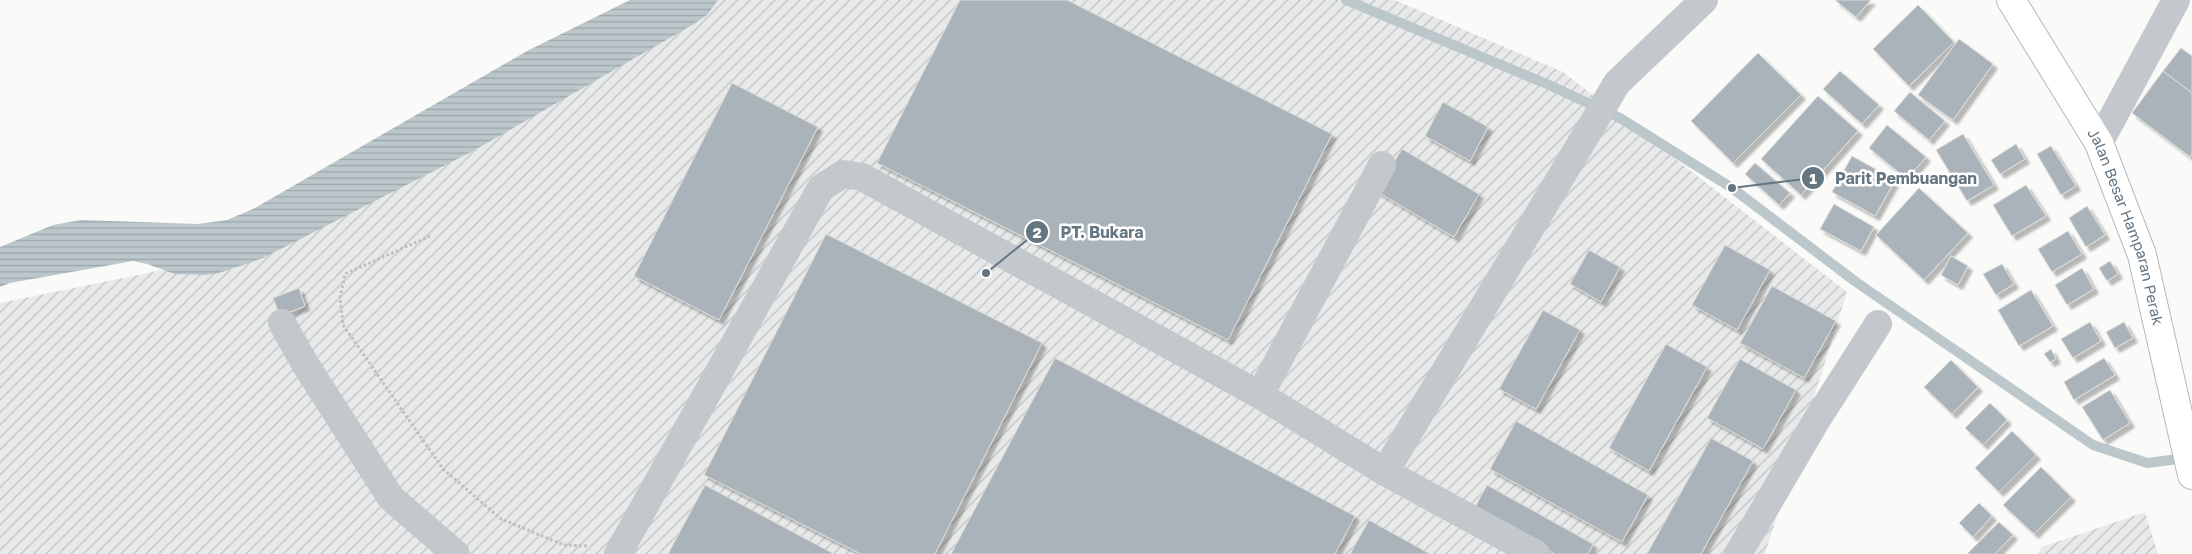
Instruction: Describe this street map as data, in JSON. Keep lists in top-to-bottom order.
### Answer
{
  "streets": {
    "main road": ["Jalan Besar Hamparan Perak"]
  },
  "places": ["Parit Pembuangan", "PT. Bukara"]
}
